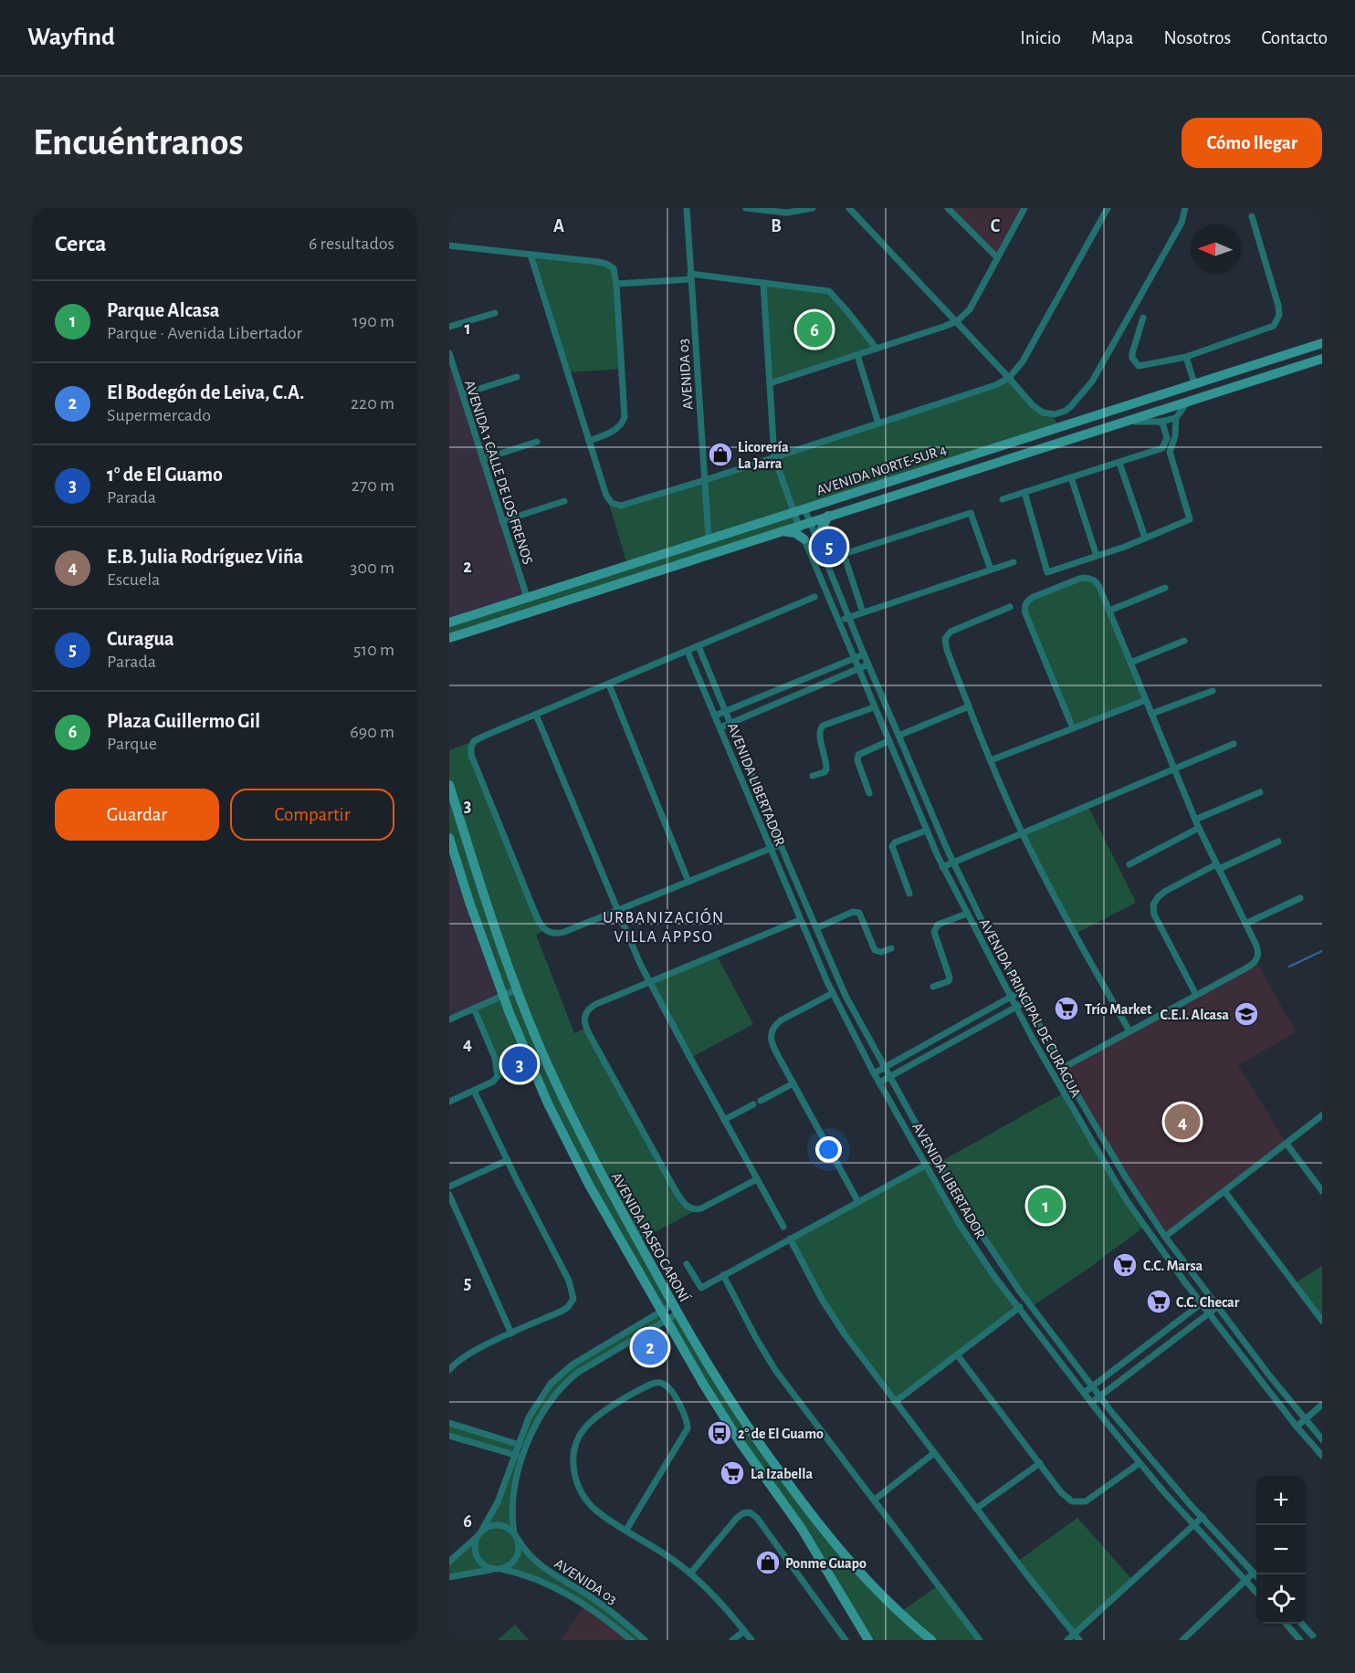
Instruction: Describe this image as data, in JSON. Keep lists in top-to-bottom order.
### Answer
{
  "streets": {
    "main road": ["AVENIDA NORTE-SUR 4", "AVENIDA PASEO CARONÍ"],
    "street": [
      "AVENIDA 03",
      "AVENIDA 1 CALLE DE LOS FRENOS",
      "AVENIDA LIBERTADOR",
      "AVENIDA PRINCIPAL DE CURAGUA"
    ]
  },
  "crossings": [
    ["AVENIDA 03", "AVENIDA NORTE-SUR 4"],
    ["AVENIDA NORTE-SUR 4", "AVENIDA 1 CALLE DE LOS FRENOS"],
    ["AVENIDA NORTE-SUR 4", "AVENIDA PRINCIPAL DE CURAGUA"]
  ],
  "districts": ["URBANIZACIÓN VILLA APPSO"],
  "places": {
    "shop": ["Licorería La Jarra", "Ponme Guapo"],
    "supermarket": [
      "Trío Market",
      "C.C. Marsa",
      "C.C. Checar",
      "La Izabella"
    ],
    "school or university": ["C.E.I. Alcasa"],
    "bus stop": ["2° de El Guamo"]
  },
  "north": "left",
  "page": {
    "header": "Wayfind",
    "nav": [
      "Inicio",
      "Mapa",
      "Nosotros",
      "Contacto"
    ],
    "buttons": [
      "Cómo llegar",
      ["Guardar", "Compartir"]
    ],
    "title": "Encuéntranos",
    "heading": ["Cerca", "6 resultados"],
    "list": [
      {
        "mark": "1",
        "name": "Parque Alcasa",
        "note": "Parque · Avenida Libertador",
        "value": "190 m"
      },
      {
        "mark": "2",
        "name": "El Bodegón de Leiva, C.A.",
        "note": "Supermercado",
        "value": "220 m"
      },
      {
        "mark": "3",
        "name": "1° de El Guamo",
        "note": "Parada",
        "value": "270 m"
      },
      {
        "mark": "4",
        "name": "E.B. Julia Rodríguez Viña",
        "note": "Escuela",
        "value": "300 m"
      },
      {
        "mark": "5",
        "name": "Curagua",
        "note": "Parada",
        "value": "510 m"
      },
      {
        "mark": "6",
        "name": "Plaza Guillermo Gil",
        "note": "Parque",
        "value": "690 m"
      }
    ],
    "pins": [
      "6",
      "5",
      "3",
      "4",
      "1",
      "2"
    ],
    "map_buttons": ["+", "−"]
  },
  "grid": {
    "columns": ["A", "B", "C"],
    "rows": [
      "1",
      "2",
      "3",
      "4",
      "5",
      "6"
    ]
  }
}
